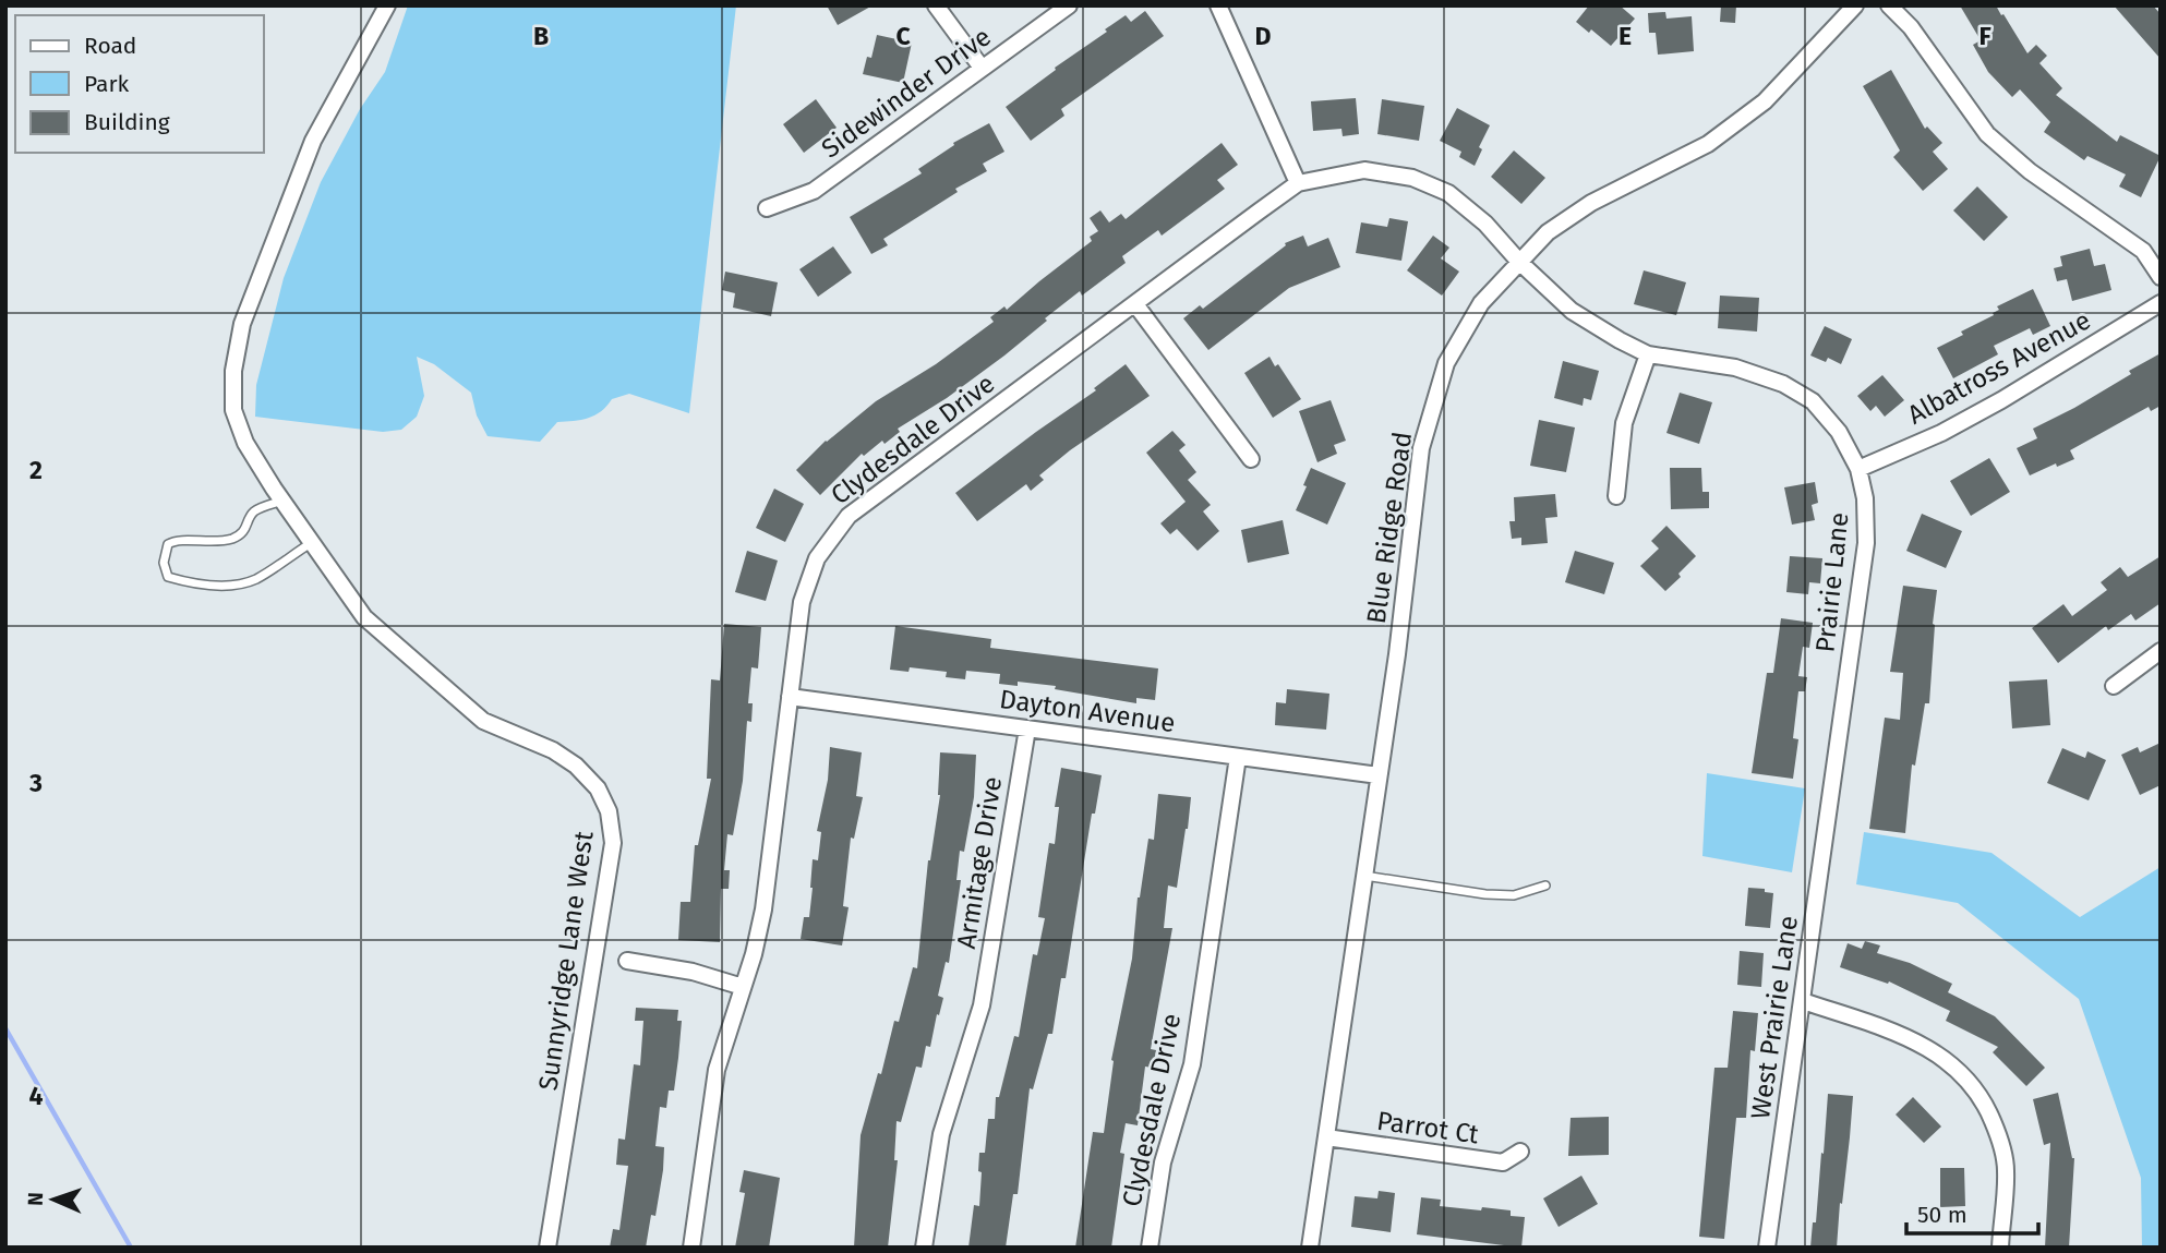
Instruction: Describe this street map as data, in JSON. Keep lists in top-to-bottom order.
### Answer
{
  "streets": {
    "street": [
      "Sidewinder Drive",
      "Albatross Avenue",
      "Clydesdale Drive",
      "Blue Ridge Road",
      "Prairie Lane",
      "Dayton Avenue",
      "Armitage Drive",
      "Sunnyridge Lane West",
      "West Prairie Lane",
      "Parrot Ct"
    ]
  },
  "crossings": [
    ["Albatross Avenue", "Prairie Lane"],
    ["Clydesdale Drive", "Blue Ridge Road"],
    ["Clydesdale Drive", "Prairie Lane"],
    ["Clydesdale Drive", "Dayton Avenue"],
    ["Blue Ridge Road", "Prairie Lane"],
    ["Blue Ridge Road", "Dayton Avenue"],
    ["Blue Ridge Road", "Parrot Ct"],
    ["Prairie Lane", "West Prairie Lane"],
    ["Dayton Avenue", "Armitage Drive"]
  ],
  "legend": ["Road", "Park", "Building"],
  "scale_bar": "50 m",
  "north": "left",
  "grid": {
    "columns": [
      "B",
      "C",
      "D",
      "E",
      "F"
    ],
    "rows": ["2", "3", "4"]
  }
}
